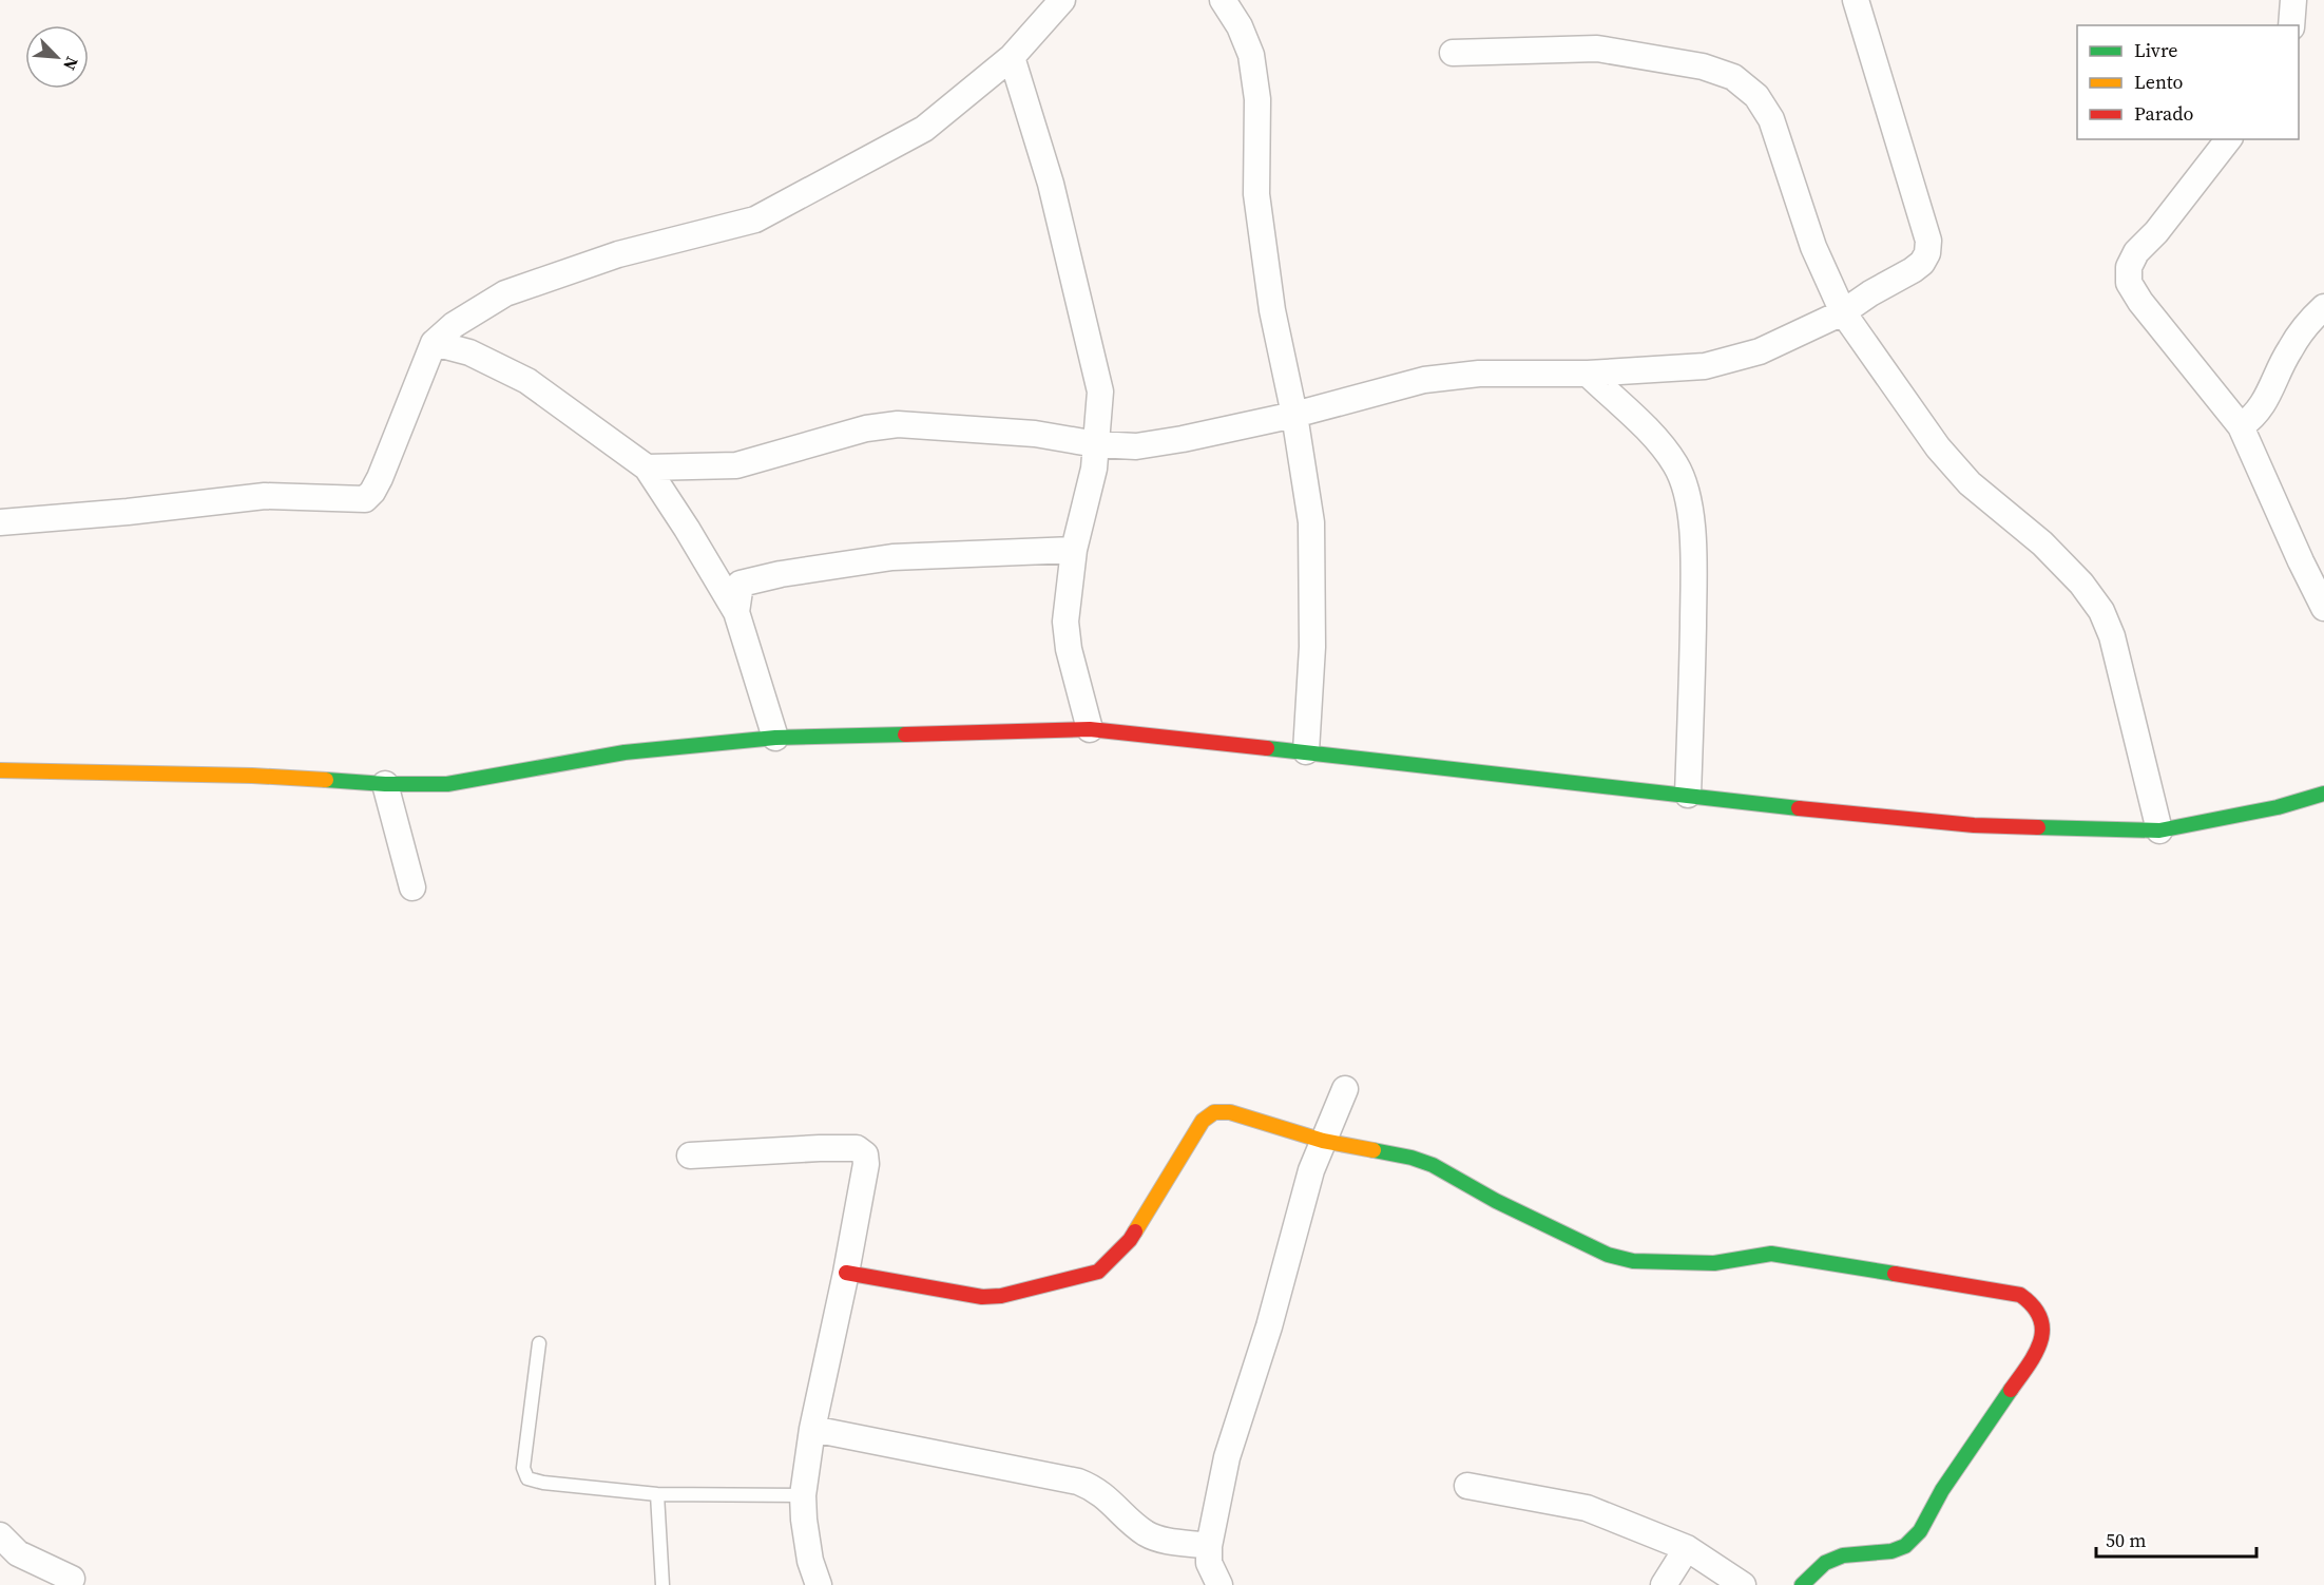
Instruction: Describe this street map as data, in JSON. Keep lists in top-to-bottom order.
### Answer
{
  "legend": ["Livre", "Lento", "Parado"],
  "scale_bar": "50 m",
  "north": "bottom right"
}
